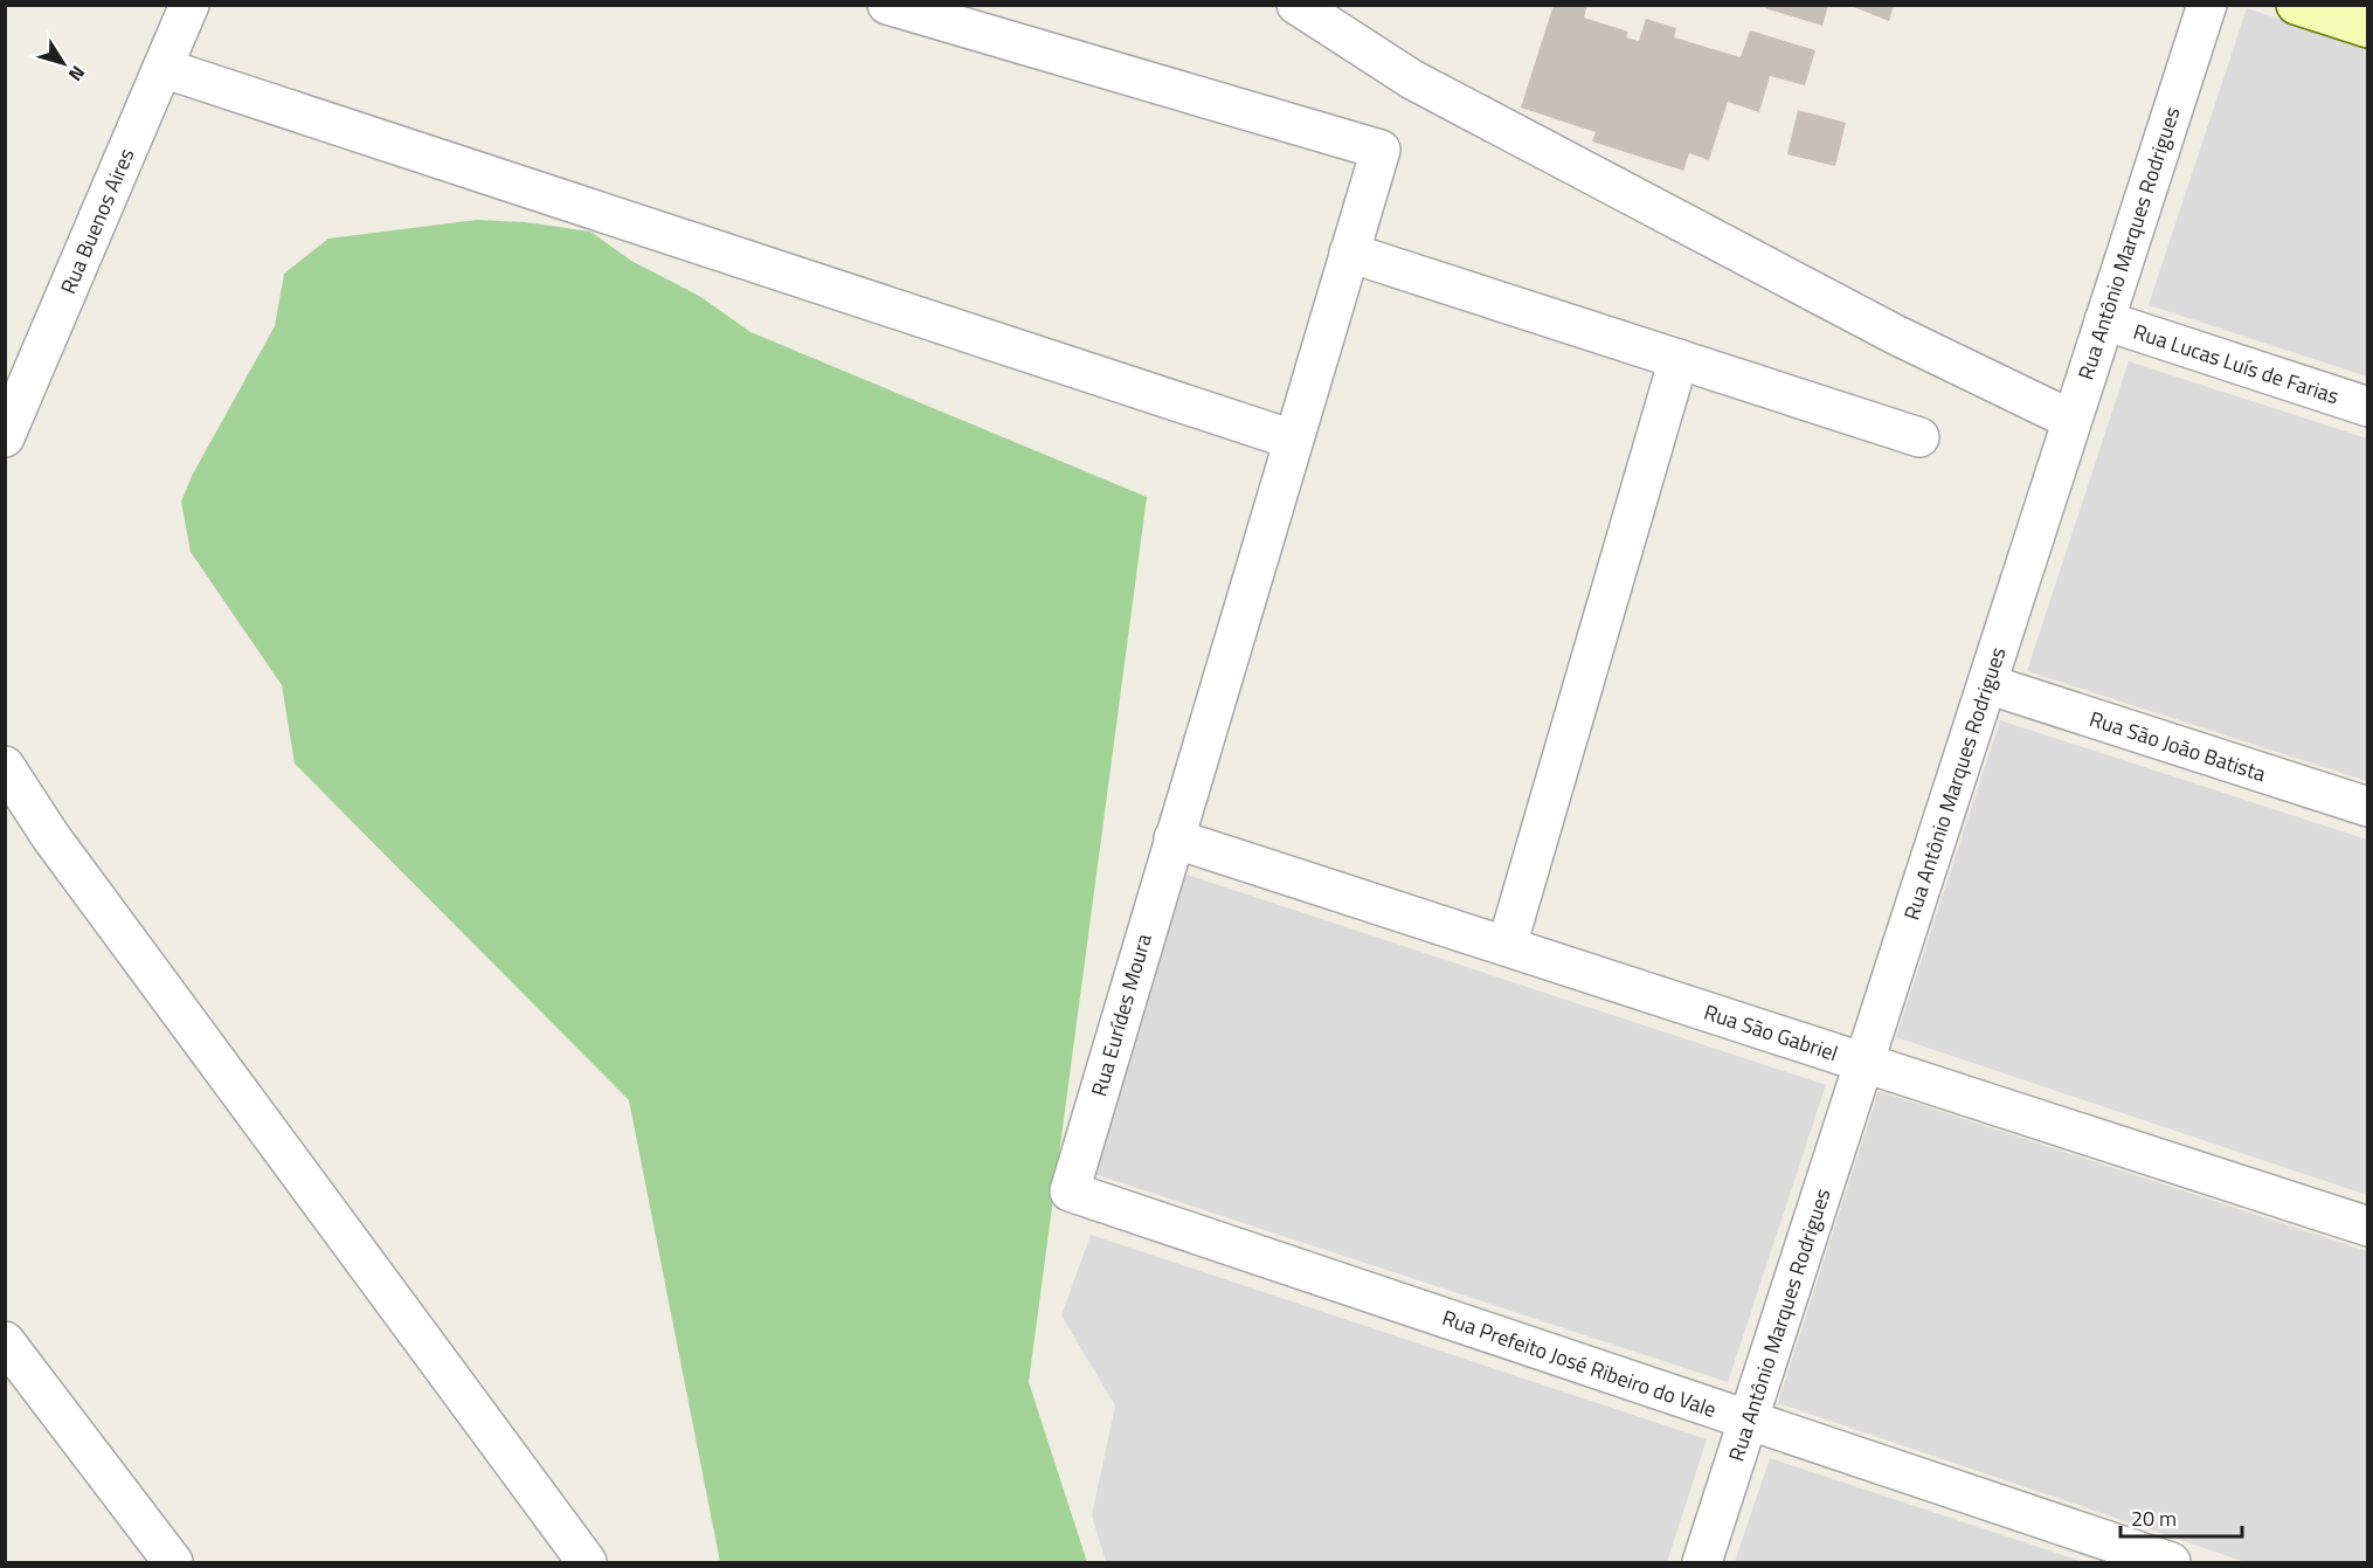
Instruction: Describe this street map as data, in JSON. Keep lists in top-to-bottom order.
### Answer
{
  "streets": {
    "street": [
      "Rua Buenos Aires",
      "Rua Antônio Marques Rodrigues",
      "Rua Lucas Luís de Farias",
      "Rua São João Batista",
      "Rua Eurídes Moura",
      "Rua São Gabriel",
      "Rua Prefeito José Ribeiro do Vale"
    ]
  },
  "crossings": [
    ["Rua Antônio Marques Rodrigues", "Rua Lucas Luís de Farias"],
    ["Rua Antônio Marques Rodrigues", "Rua São João Batista"],
    ["Rua Antônio Marques Rodrigues", "Rua São Gabriel"],
    ["Rua Antônio Marques Rodrigues", "Rua Prefeito José Ribeiro do Vale"],
    ["Rua Eurídes Moura", "Rua São Gabriel"],
    ["Rua Eurídes Moura", "Rua Prefeito José Ribeiro do Vale"]
  ],
  "scale_bar": "20 m",
  "north": "bottom right"
}
